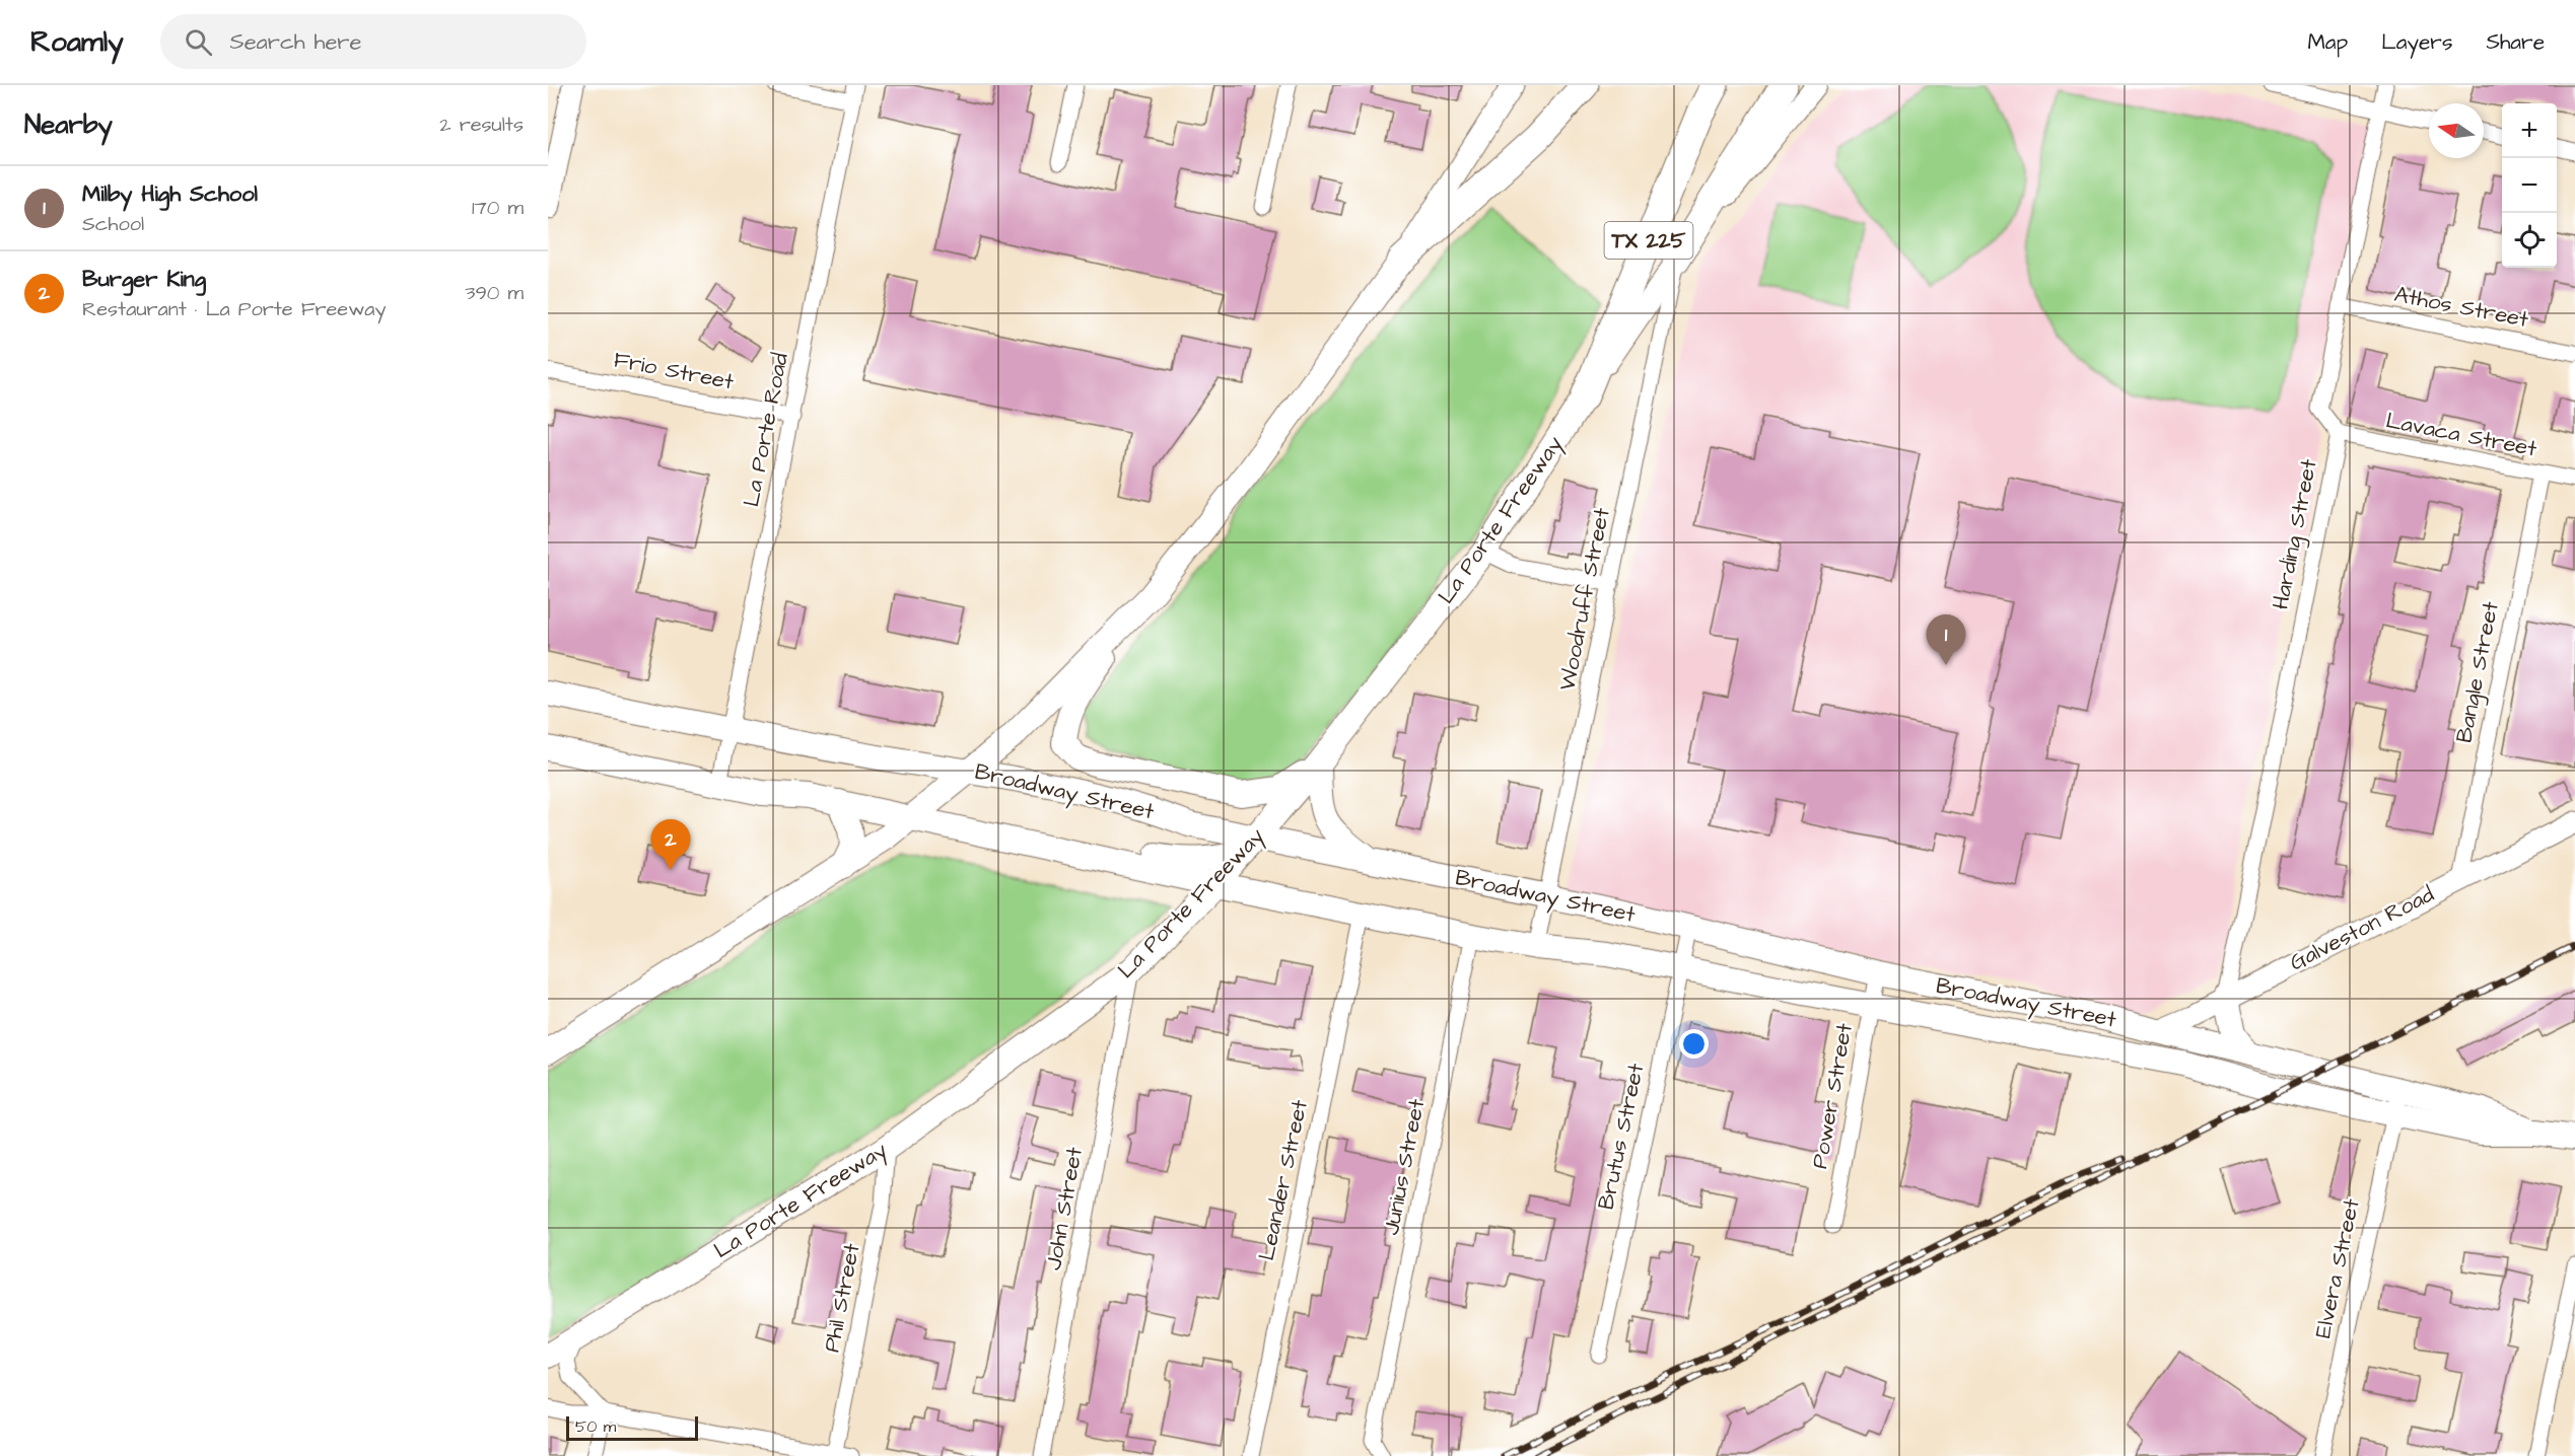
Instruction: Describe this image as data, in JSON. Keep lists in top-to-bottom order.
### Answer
{
  "streets": {
    "highway": ["TX 225"],
    "main road": ["La Porte Freeway", "Broadway Street", "Galveston Road"],
    "street": [
      "Athos Street",
      "Frio Street",
      "La Porte Road",
      "Lavaca Street",
      "Harding Street",
      "Woodruff Street",
      "Bangle Street",
      "Power Street",
      "Brutus Street",
      "Junius Street",
      "Leander Street",
      "John Street",
      "Elvera Street",
      "Phil Street"
    ]
  },
  "crossings": [
    ["TX 225", "La Porte Freeway"],
    ["Athos Street", "Harding Street"],
    ["Frio Street", "La Porte Road"],
    ["La Porte Road", "Broadway Street"],
    ["Lavaca Street", "Harding Street"],
    ["Lavaca Street", "Bangle Street"],
    ["La Porte Freeway", "Broadway Street"],
    ["La Porte Freeway", "John Street"],
    ["La Porte Freeway", "Phil Street"],
    ["Harding Street", "Galveston Road"],
    ["Woodruff Street", "Broadway Street"],
    ["Bangle Street", "Galveston Road"],
    ["Broadway Street", "Galveston Road"],
    ["Broadway Street", "Power Street"],
    ["Broadway Street", "Brutus Street"],
    ["Broadway Street", "Junius Street"],
    ["Broadway Street", "Leander Street"],
    ["Broadway Street", "Elvera Street"]
  ],
  "scale_bar": "50 m",
  "north": "left",
  "page": {
    "header": "Roamly",
    "search": "Search here",
    "nav": ["Map", "Layers", "Share"],
    "heading": ["Nearby", "2 results"],
    "map_buttons": ["+", "−"],
    "list": [
      {
        "mark": "1",
        "name": "Milby High School",
        "note": "School",
        "value": "170 m"
      },
      {
        "mark": "2",
        "name": "Burger King",
        "note": "Restaurant · La Porte Freeway",
        "value": "390 m"
      }
    ],
    "pins": ["1", "2"],
    "scale": "50 m"
  }
}
